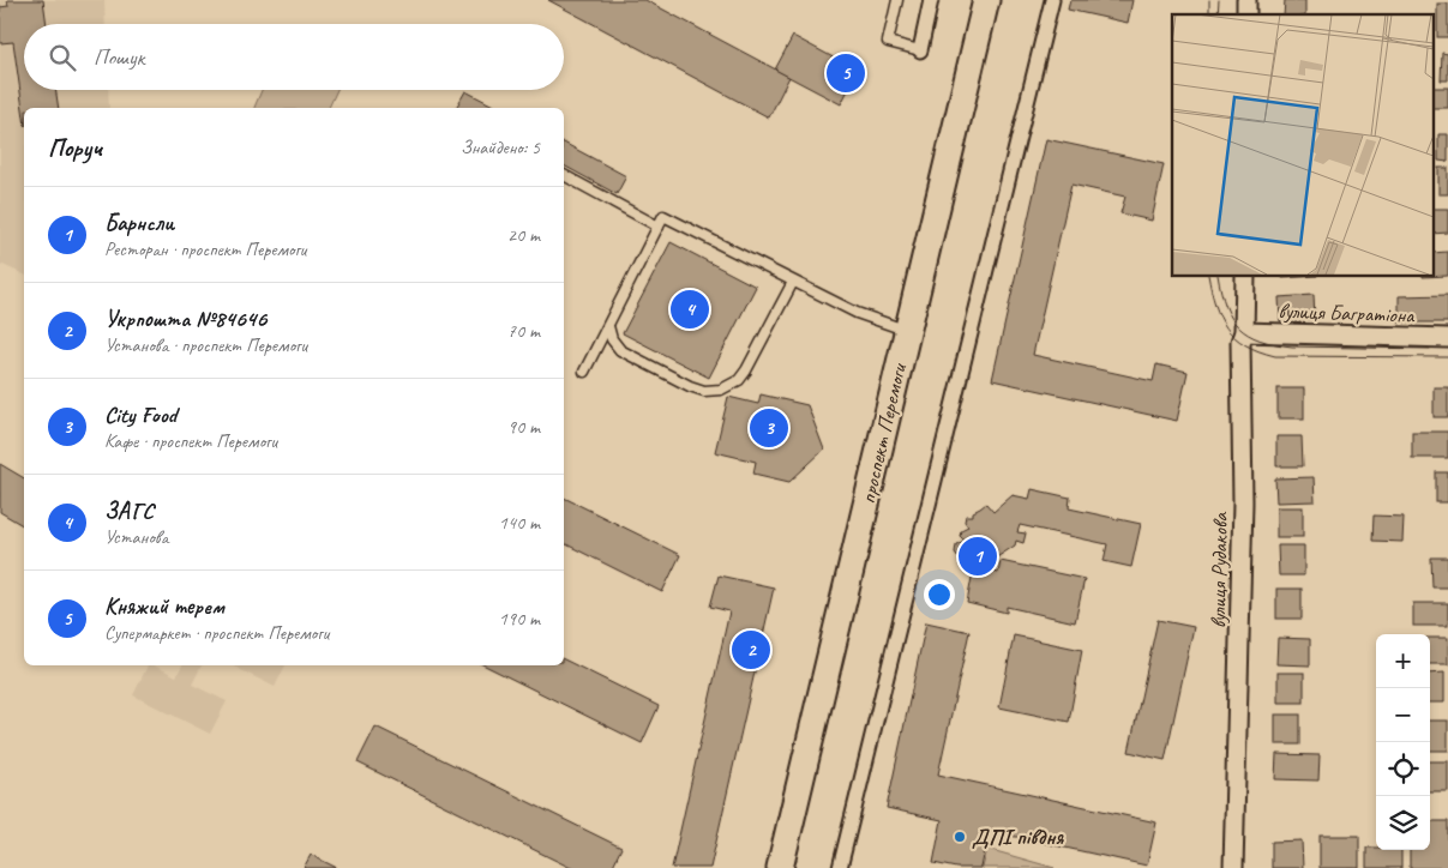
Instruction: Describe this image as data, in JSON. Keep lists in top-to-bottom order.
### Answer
{
  "streets": {
    "main road": ["проспект Перемоги"],
    "street": ["вулиця Багратіона", "вулиця Рудакова"]
  },
  "crossings": [
    ["вулиця Багратіона", "вулиця Рудакова"]
  ],
  "places": ["ДПІ півдня"],
  "page": {
    "search": "Пошук",
    "pins": [
      "5",
      "4",
      "3",
      "1",
      "2"
    ],
    "heading": ["Поруч", "Знайдено: 5"],
    "list": [
      {
        "mark": "1",
        "name": "Барнсли",
        "note": "Ресторан · проспект Перемоги",
        "value": "20 m"
      },
      {
        "mark": "2",
        "name": "Укрпошта №84646",
        "note": "Установа · проспект Перемоги",
        "value": "70 m"
      },
      {
        "mark": "3",
        "name": "City Food",
        "note": "Кафе · проспект Перемоги",
        "value": "90 m"
      },
      {
        "mark": "4",
        "name": "ЗАГС",
        "note": "Установа",
        "value": "140 m"
      },
      {
        "mark": "5",
        "name": "Княжий терем",
        "note": "Супермаркет · проспект Перемоги",
        "value": "190 m"
      }
    ],
    "map_buttons": ["+", "−"]
  }
}
